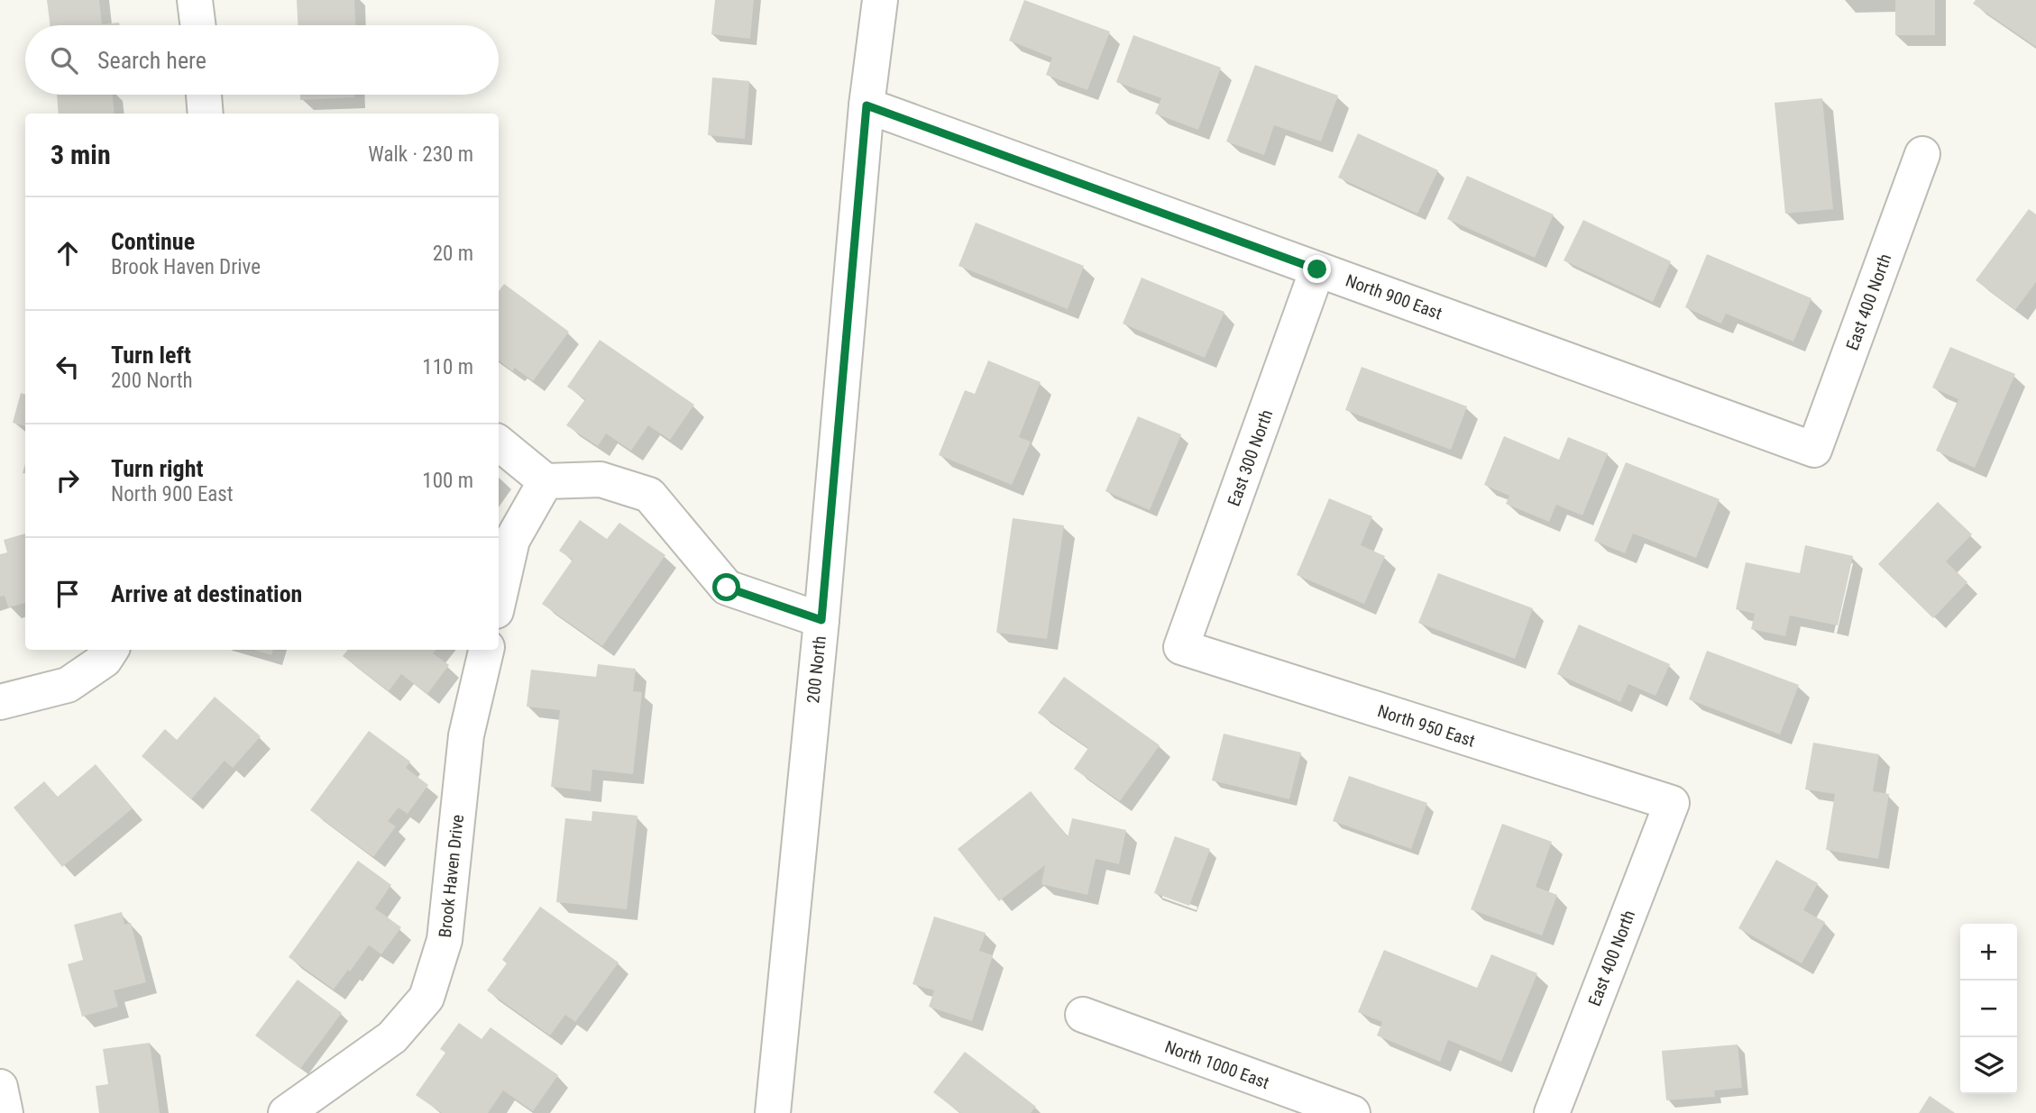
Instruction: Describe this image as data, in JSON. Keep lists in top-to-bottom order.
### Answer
{
  "streets": {
    "street": [
      "North 900 East",
      "East 400 North",
      "East 300 North",
      "200 North",
      "North 950 East",
      "Brook Haven Drive",
      "North 1000 East"
    ]
  },
  "crossings": [
    ["North 900 East", "East 400 North"],
    ["North 900 East", "East 300 North"],
    ["North 900 East", "200 North"],
    ["East 400 North", "North 950 East"],
    ["East 300 North", "North 950 East"]
  ],
  "page": {
    "search": "Search here",
    "heading": ["3 min", "Walk · 230 m"],
    "list": [
      ["Continue", "Brook Haven Drive", "20 m"],
      ["Turn left", "200 North", "110 m"],
      ["Turn right", "North 900 East", "100 m"],
      "Arrive at destination"
    ],
    "map_buttons": ["+", "−"]
  }
}
